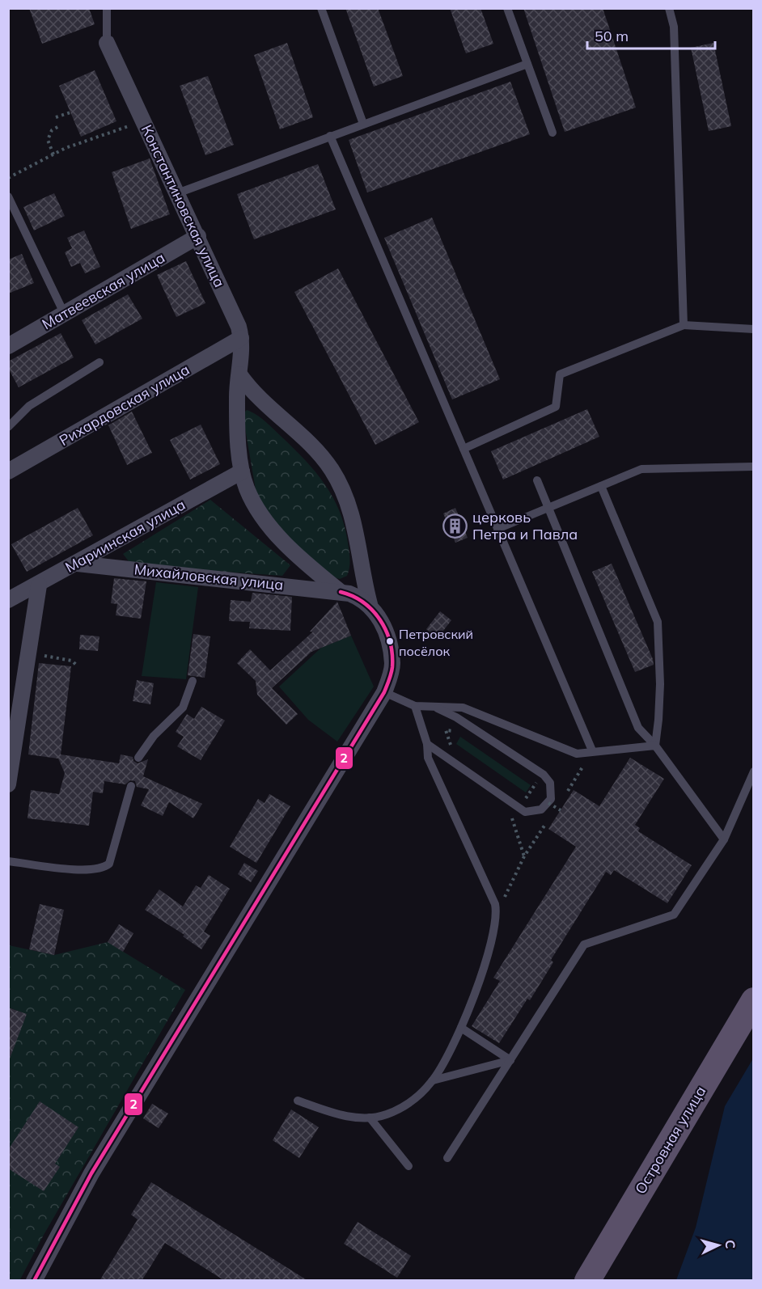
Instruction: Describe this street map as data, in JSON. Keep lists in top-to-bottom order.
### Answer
{
  "streets": {
    "main road": ["Островная улица"],
    "street": [
      "Константиновская улица",
      "Матвеевская улица",
      "Рихардовская улица",
      "Мариинская улица",
      "Михайловская улица"
    ]
  },
  "crossings": [
    ["Константиновская улица", "Матвеевская улица"],
    ["Константиновская улица", "Рихардовская улица"],
    ["Константиновская улица", "Мариинская улица"],
    ["Константиновская улица", "Михайловская улица"],
    ["Мариинская улица", "Михайловская улица"]
  ],
  "places": {
    "building": ["церковь Петра и Павла"],
    "other": ["Петровский посёлок"]
  },
  "lines": ["transit line 2"],
  "scale_bar": "50 m",
  "north": "right"
}
